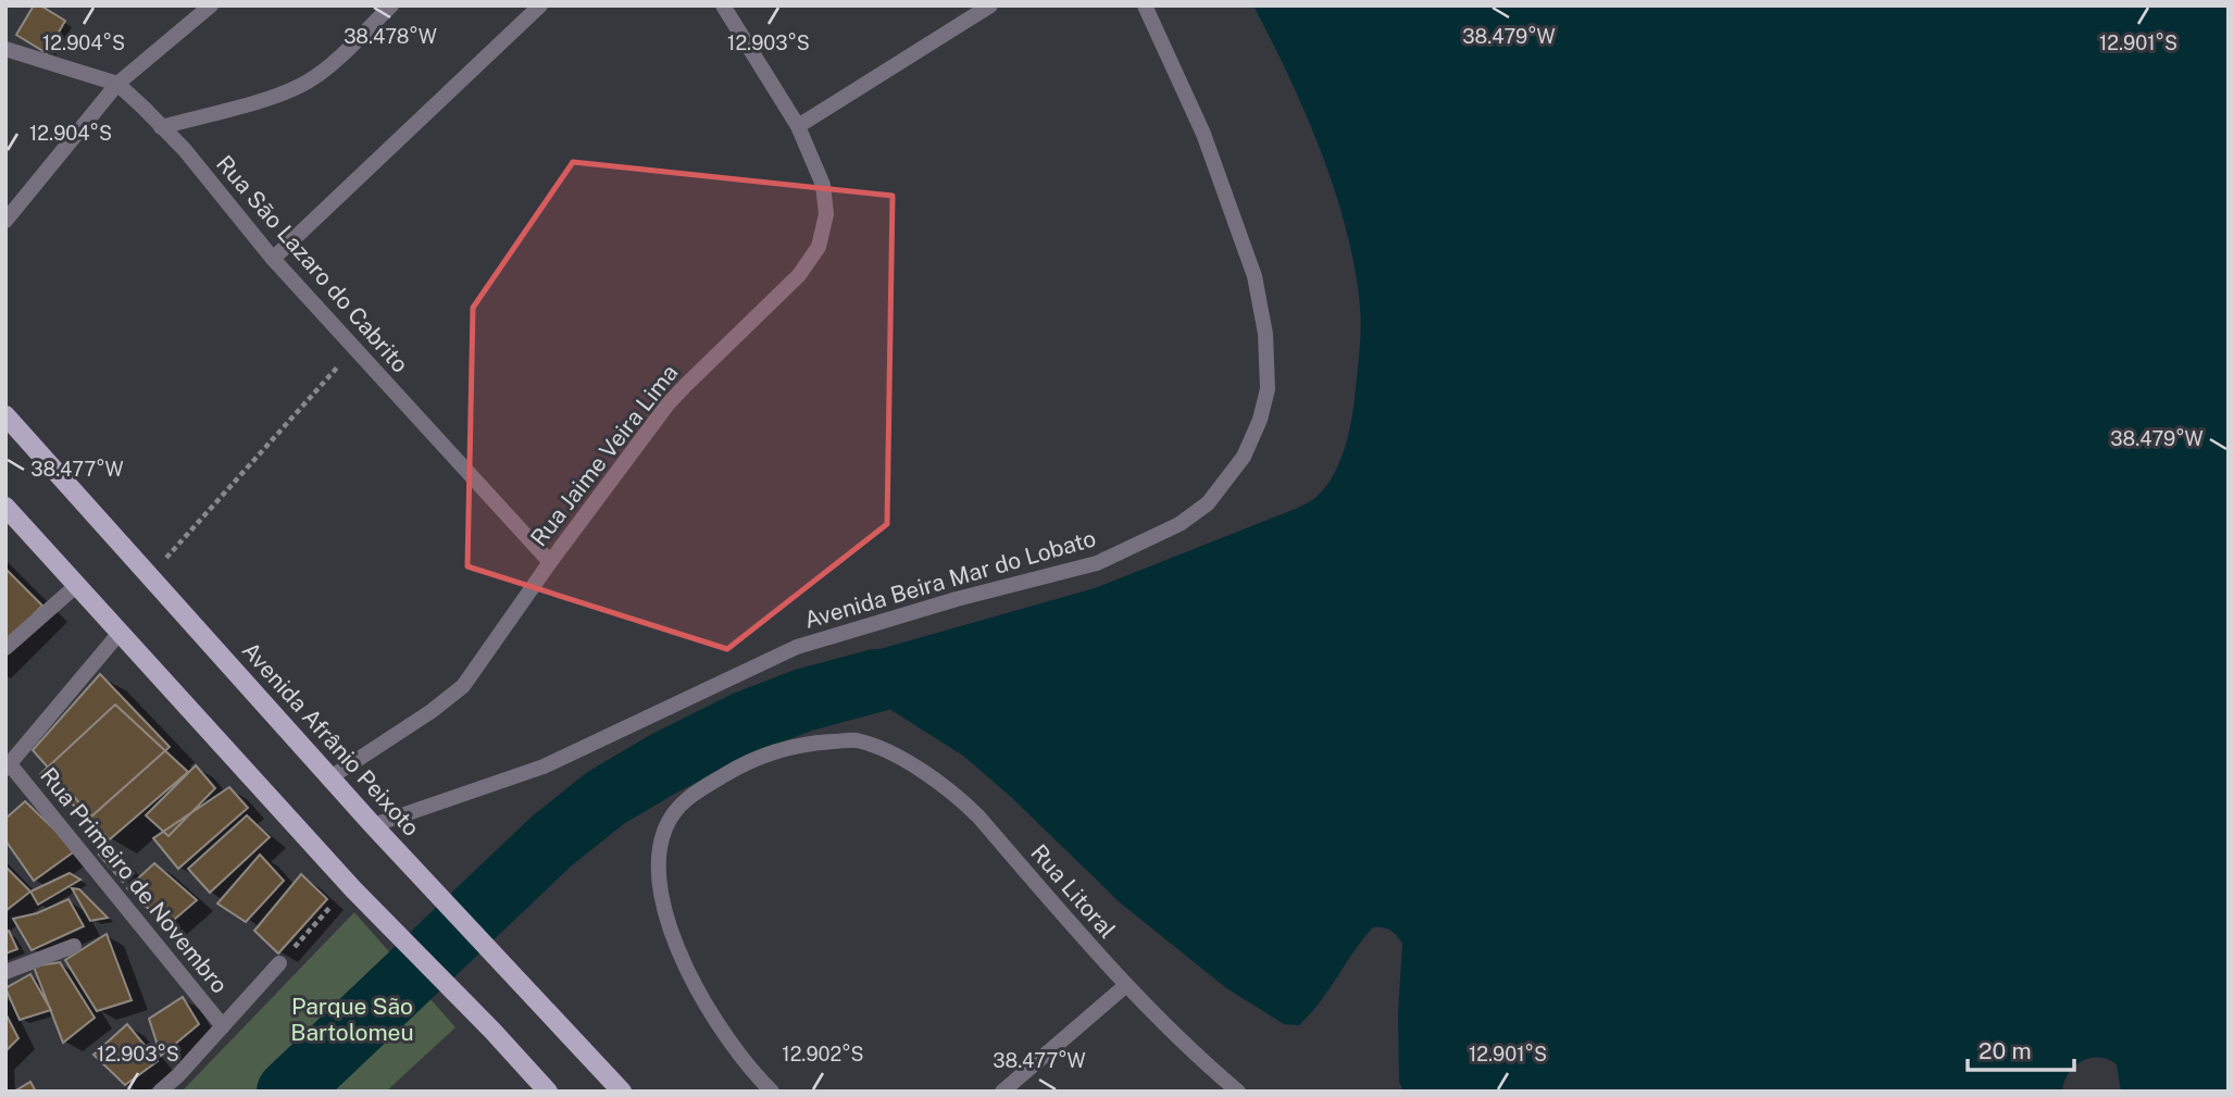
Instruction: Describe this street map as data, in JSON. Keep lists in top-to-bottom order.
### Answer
{
  "streets": {
    "main road": ["Avenida Afrânio Peixoto"],
    "street": [
      "Rua São Lazaro do Cabrito",
      "Rua Jaime Veira Lima",
      "Avenida Beira Mar do Lobato",
      "Rua Primeiro de Novembro",
      "Rua Litoral"
    ]
  },
  "crossings": [
    ["Rua São Lazaro do Cabrito", "Rua Jaime Veira Lima"],
    ["Rua Jaime Veira Lima", "Avenida Afrânio Peixoto"],
    ["Avenida Beira Mar do Lobato", "Avenida Afrânio Peixoto"]
  ],
  "parks": ["Parque São Bartolomeu"],
  "scale_bar": "20 m",
  "coordinates": [
    "38.478°W",
    "38.479°W",
    "12.904°S",
    "12.903°S",
    "12.901°S",
    "38.477°W",
    "12.902°S"
  ]
}
